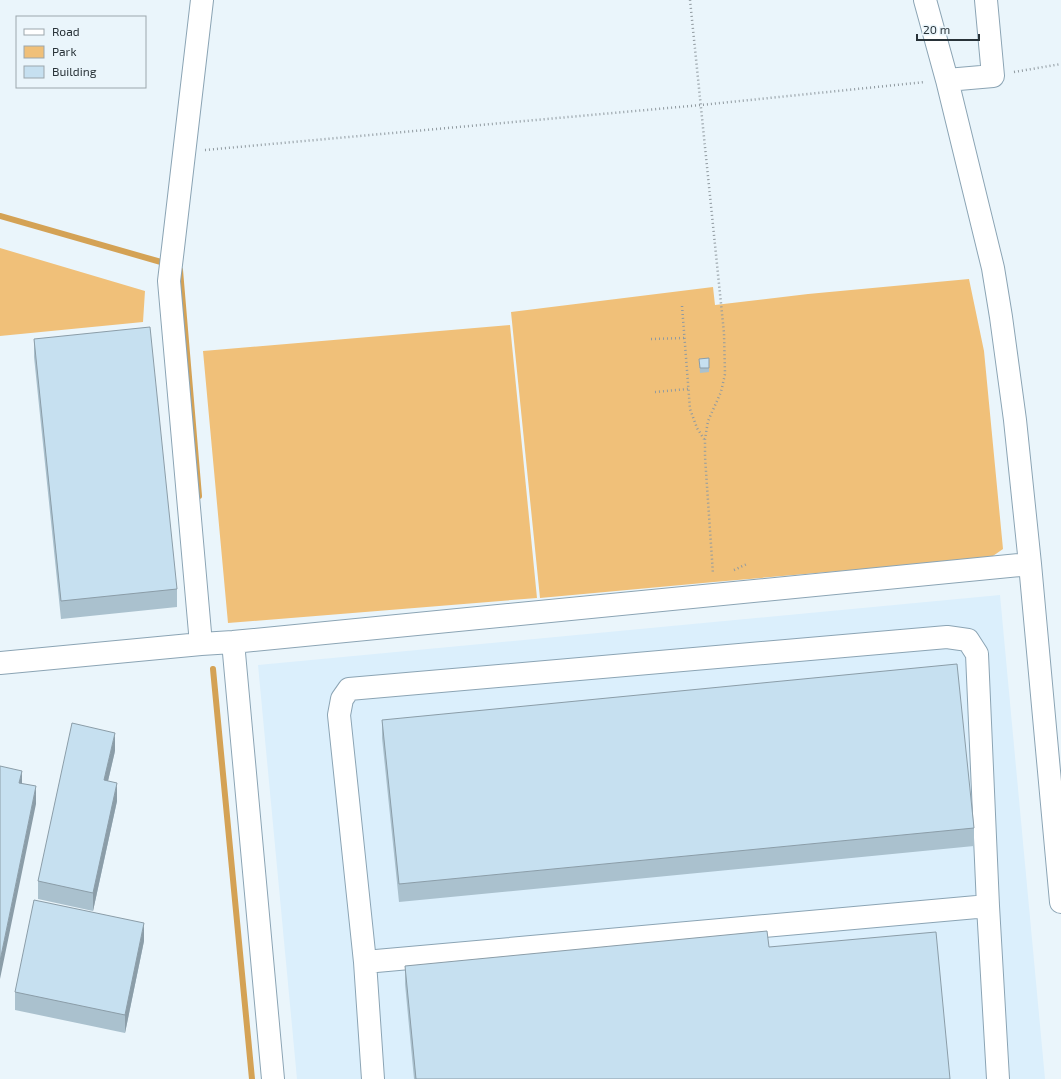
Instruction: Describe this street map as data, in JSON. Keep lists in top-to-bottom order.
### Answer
{
  "legend": ["Road", "Park", "Building"],
  "scale_bar": "20 m"
}
